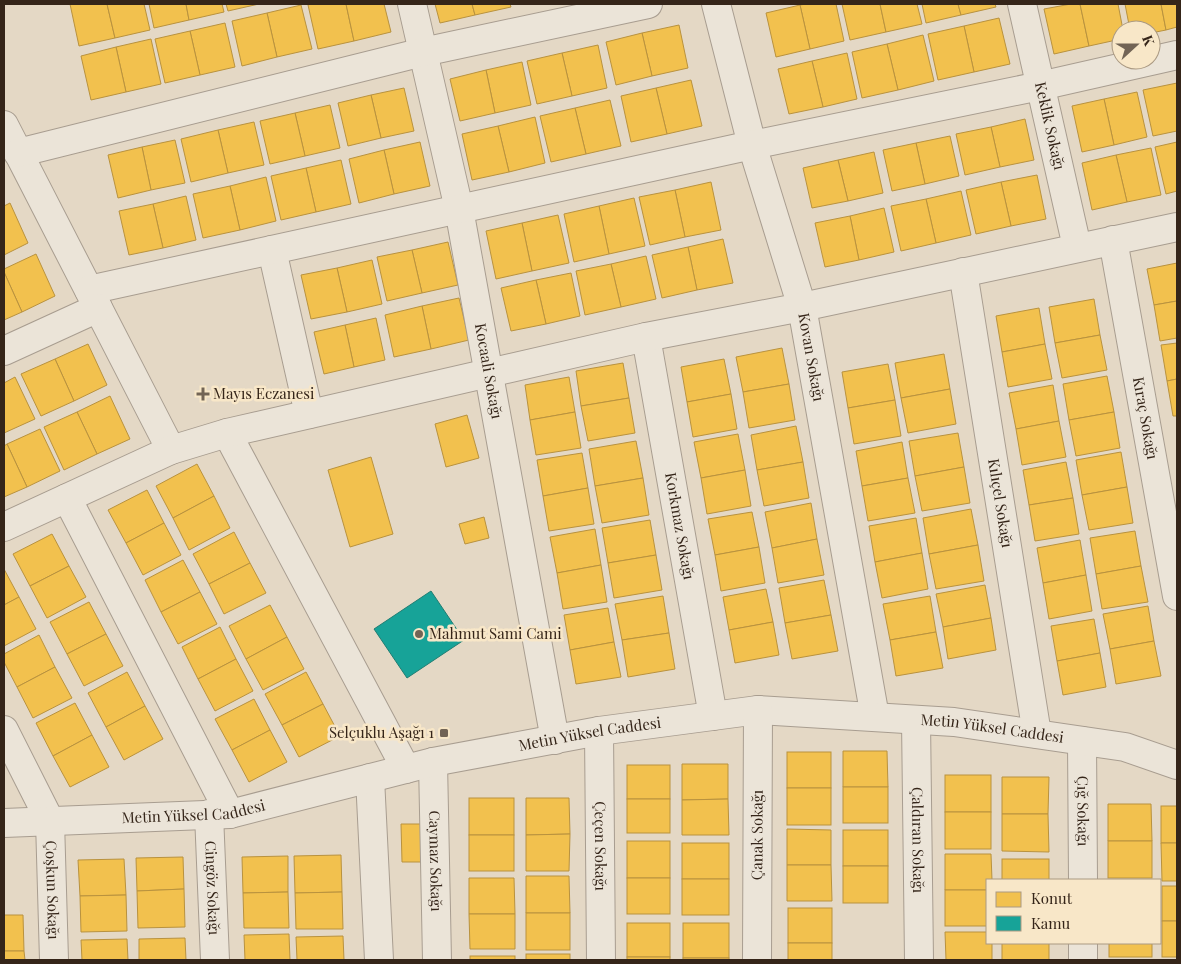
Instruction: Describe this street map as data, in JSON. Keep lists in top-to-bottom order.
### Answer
{
  "streets": {
    "street": [
      "Keklik Sokağı",
      "Kovan Sokağı",
      "Kocaali Sokağı",
      "Kıraç Sokağı",
      "Kılıçel Sokağı",
      "Korkmaz Sokağı",
      "Metin Yüksel Caddesi",
      "Çığ Sokağı",
      "Çanak Sokağı",
      "Çaldıran Sokağı",
      "Çeçen Sokağı",
      "Caymaz Sokağı",
      "Cingöz Sokağı",
      "Çoşkun Sokağı"
    ]
  },
  "crossings": [
    ["Kovan Sokağı", "Metin Yüksel Caddesi"],
    ["Kocaali Sokağı", "Metin Yüksel Caddesi"],
    ["Kılıçel Sokağı", "Metin Yüksel Caddesi"],
    ["Korkmaz Sokağı", "Metin Yüksel Caddesi"],
    ["Metin Yüksel Caddesi", "Çığ Sokağı"],
    ["Metin Yüksel Caddesi", "Çanak Sokağı"],
    ["Metin Yüksel Caddesi", "Çaldıran Sokağı"],
    ["Metin Yüksel Caddesi", "Çeçen Sokağı"],
    ["Metin Yüksel Caddesi", "Caymaz Sokağı"],
    ["Metin Yüksel Caddesi", "Cingöz Sokağı"],
    ["Metin Yüksel Caddesi", "Çoşkun Sokağı"]
  ],
  "places": {
    "health": ["Mayıs Eczanesi"],
    "other": ["Mahmut Sami Cami"],
    "transit": ["Selçuklu Aşağı 1"]
  },
  "legend": ["Konut", "Kamu"],
  "north": "right"
}
